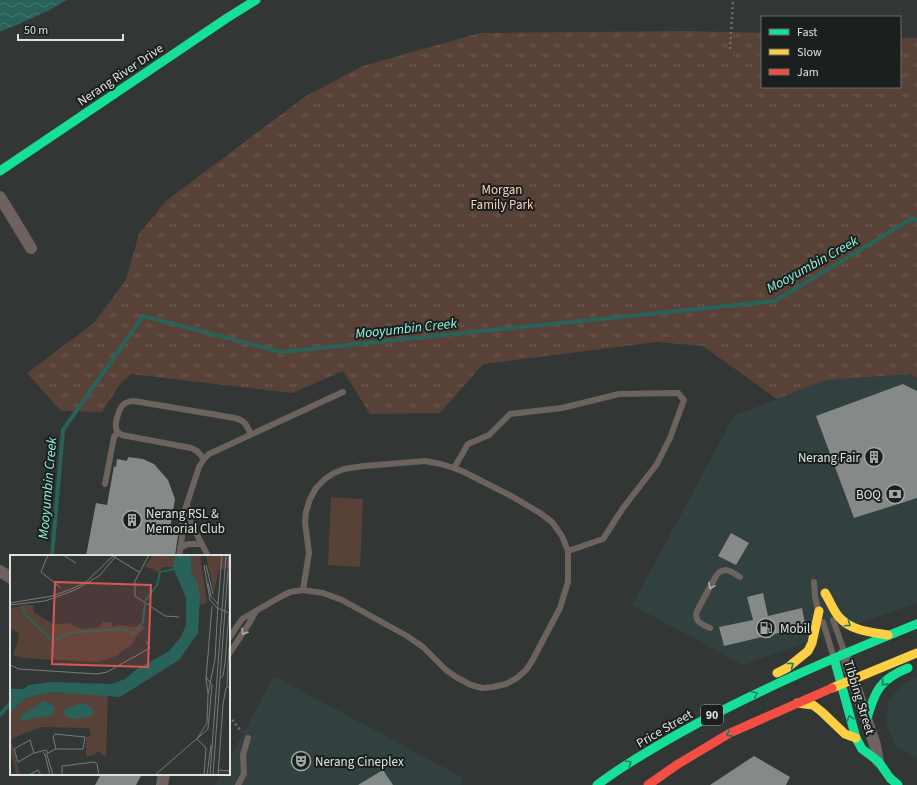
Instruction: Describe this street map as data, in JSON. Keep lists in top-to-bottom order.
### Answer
{
  "streets": {
    "main road": [
      "Nerang River Drive",
      "Tibbing Street",
      "90",
      "Price Street"
    ]
  },
  "crossings": [
    ["Tibbing Street", "90"],
    ["Tibbing Street", "Price Street"],
    ["90", "Price Street"]
  ],
  "water": ["Mooyumbin Creek"],
  "parks": ["Morgan Family Park"],
  "places": {
    "building": ["Nerang Fair", "Nerang RSL & Memorial Club"],
    "bank": ["BOQ"],
    "fuel station": ["Mobil"],
    "theatre": ["Nerang Cineplex"]
  },
  "legend": ["Fast", "Slow", "Jam"],
  "scale_bar": "50 m"
}
